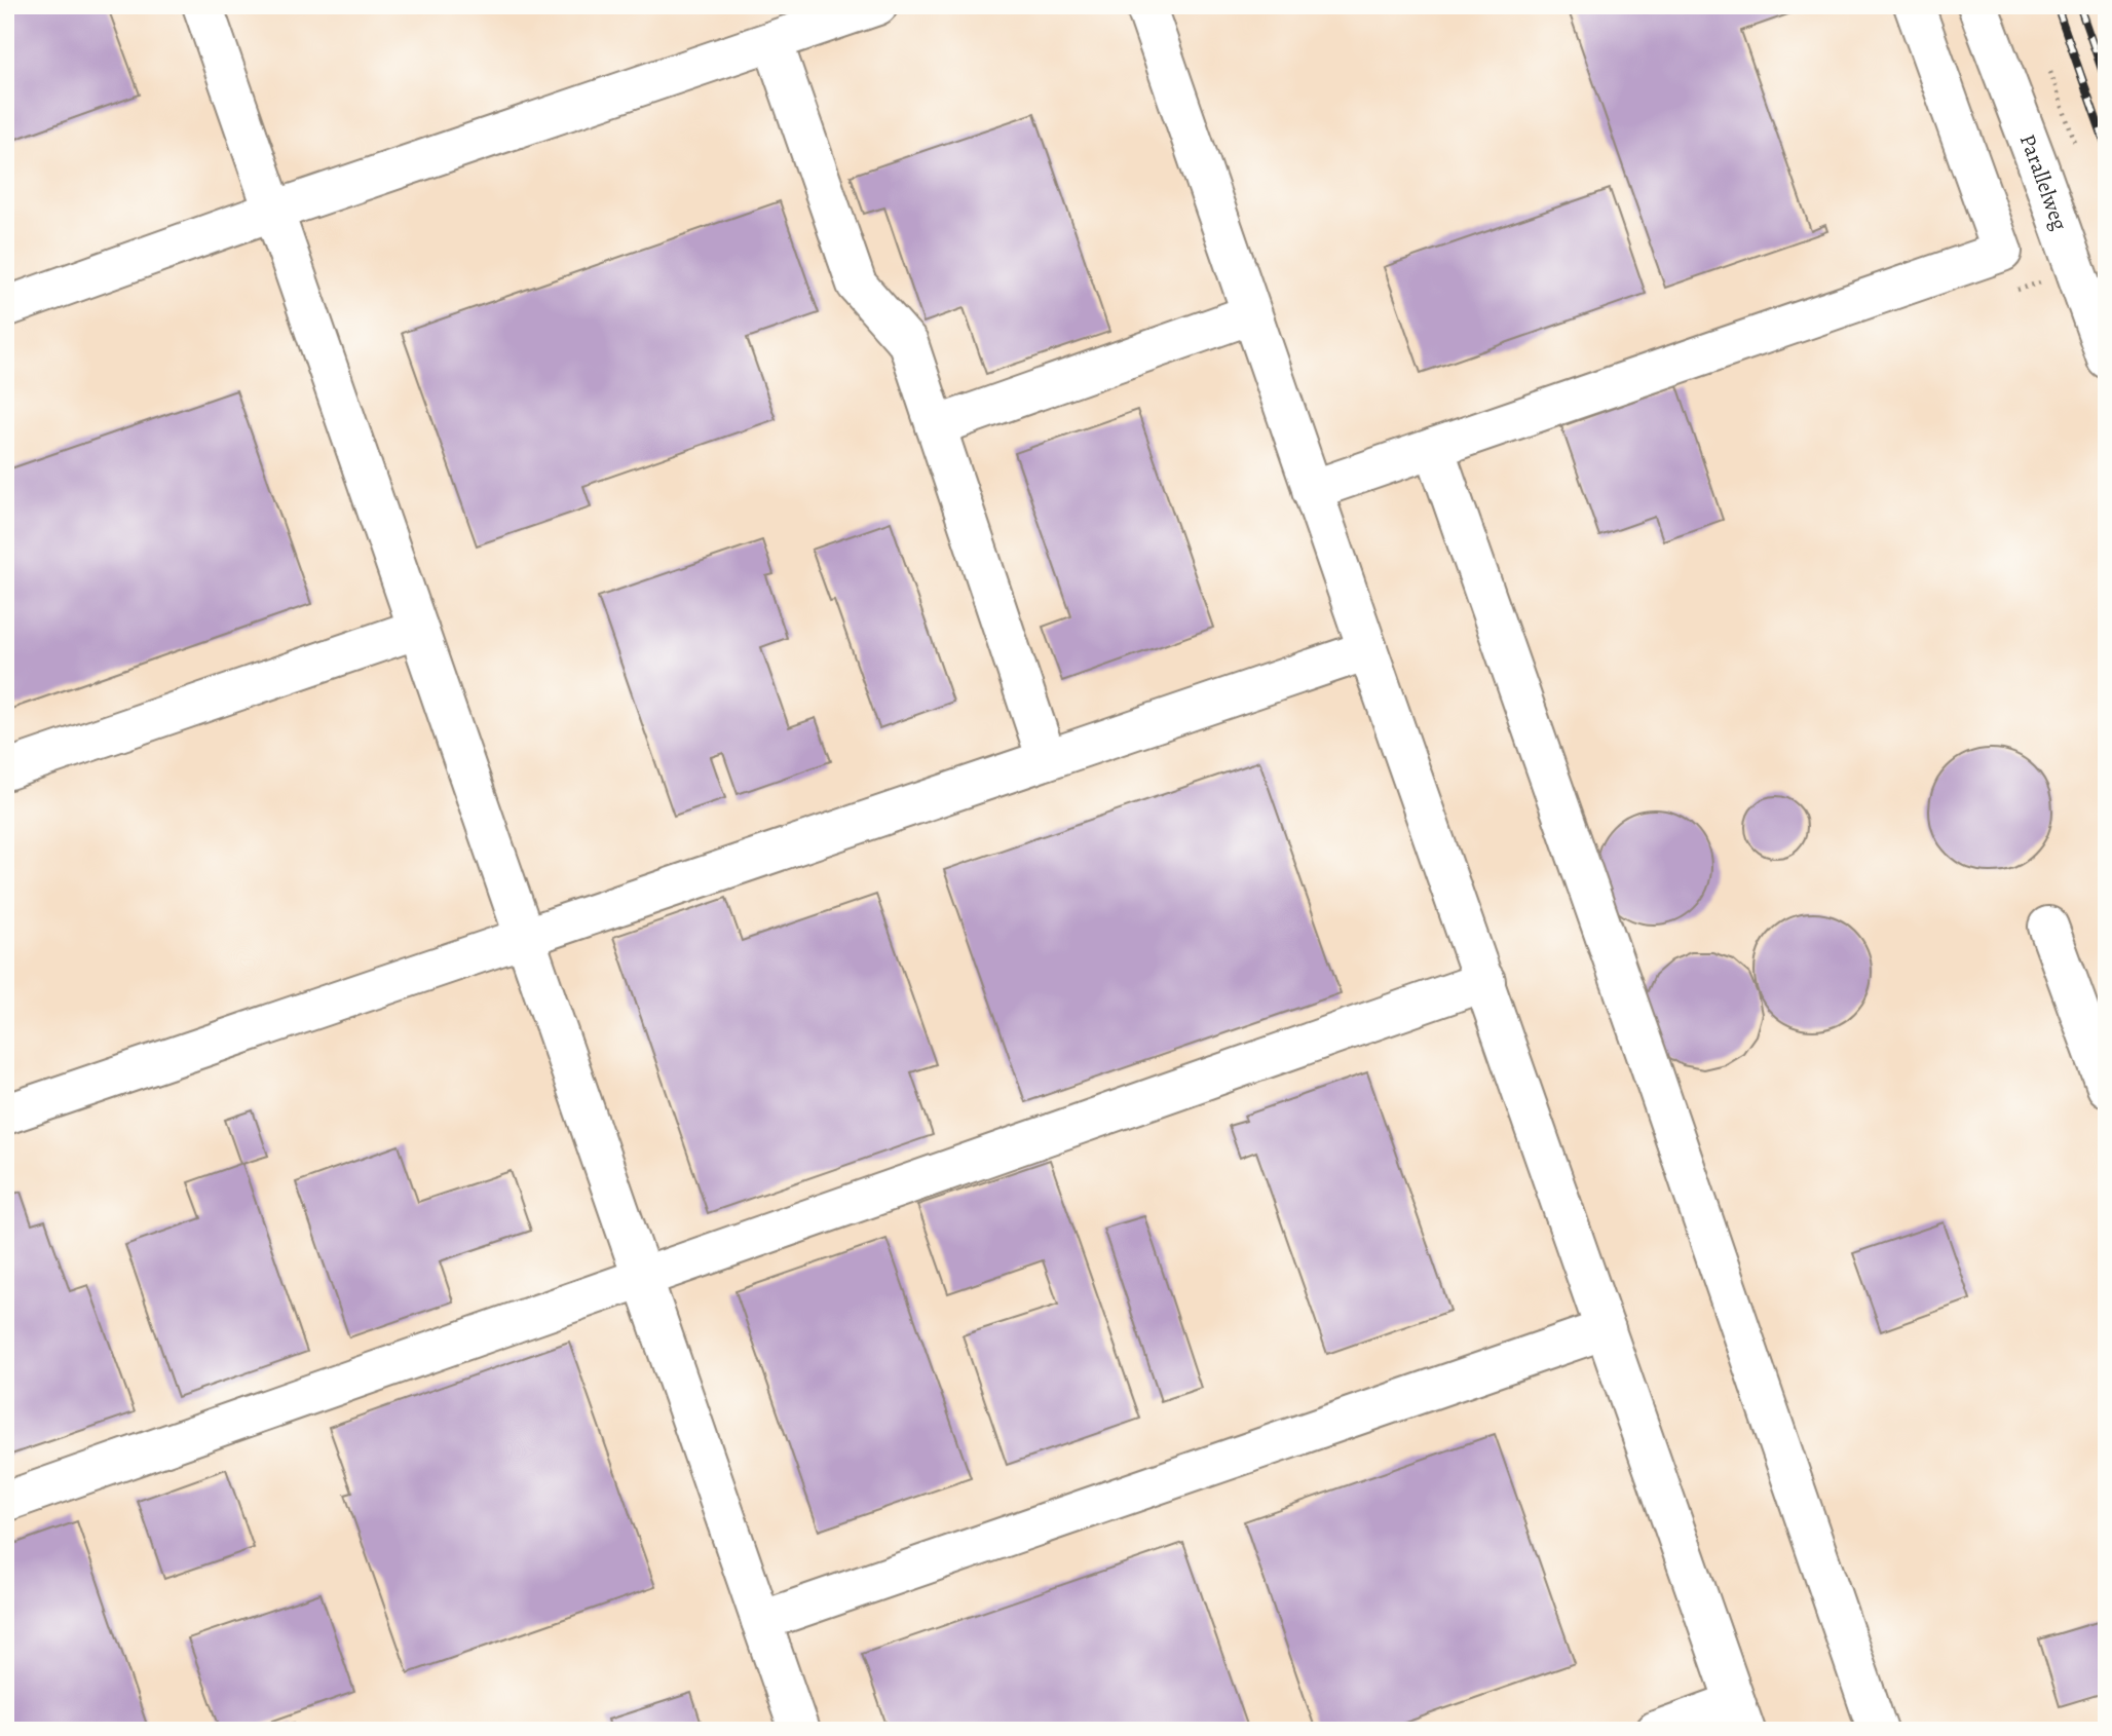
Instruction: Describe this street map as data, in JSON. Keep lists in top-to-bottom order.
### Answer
{
  "streets": {
    "street": ["Parallelweg"]
  }
}
